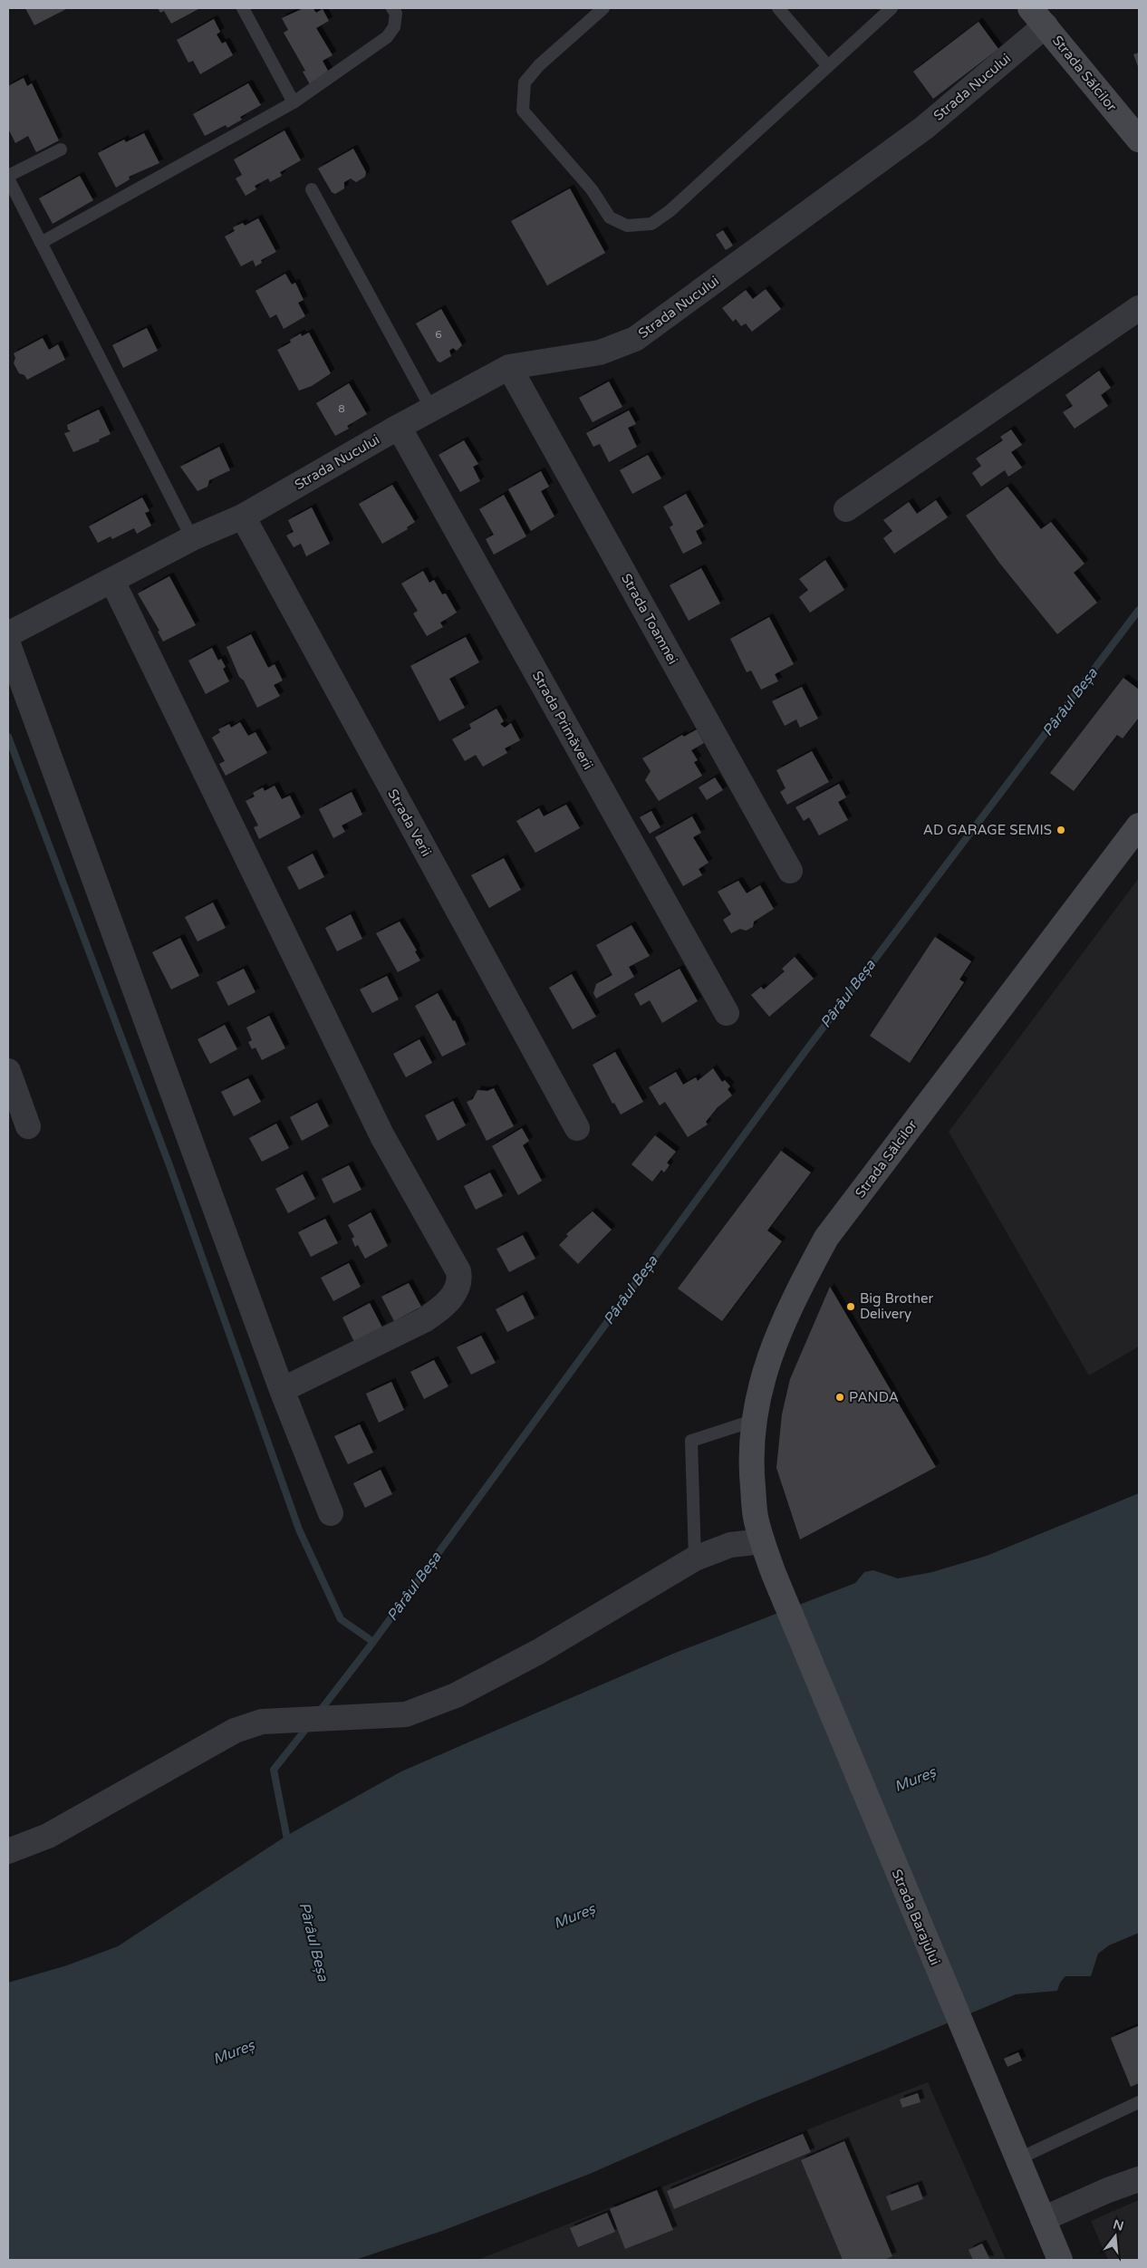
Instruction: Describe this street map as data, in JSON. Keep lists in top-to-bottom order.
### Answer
{
  "streets": {
    "main road": ["Strada Sălcilor", "Strada Barajului"],
    "street": [
      "Strada Nucului",
      "Strada Toamnei",
      "Strada Primăverii",
      "Strada Verii"
    ]
  },
  "crossings": [
    ["Strada Sălcilor", "Strada Nucului"],
    ["Strada Sălcilor", "Strada Barajului"],
    ["Strada Nucului", "Strada Toamnei"],
    ["Strada Nucului", "Strada Primăverii"],
    ["Strada Nucului", "Strada Verii"]
  ],
  "water": ["Pârâul Beșa", "Mureș"],
  "places": ["AD GARAGE SEMIS", "Big Brother Delivery", "PANDA"],
  "house_numbers": ["6", "8"],
  "north": "top"
}
